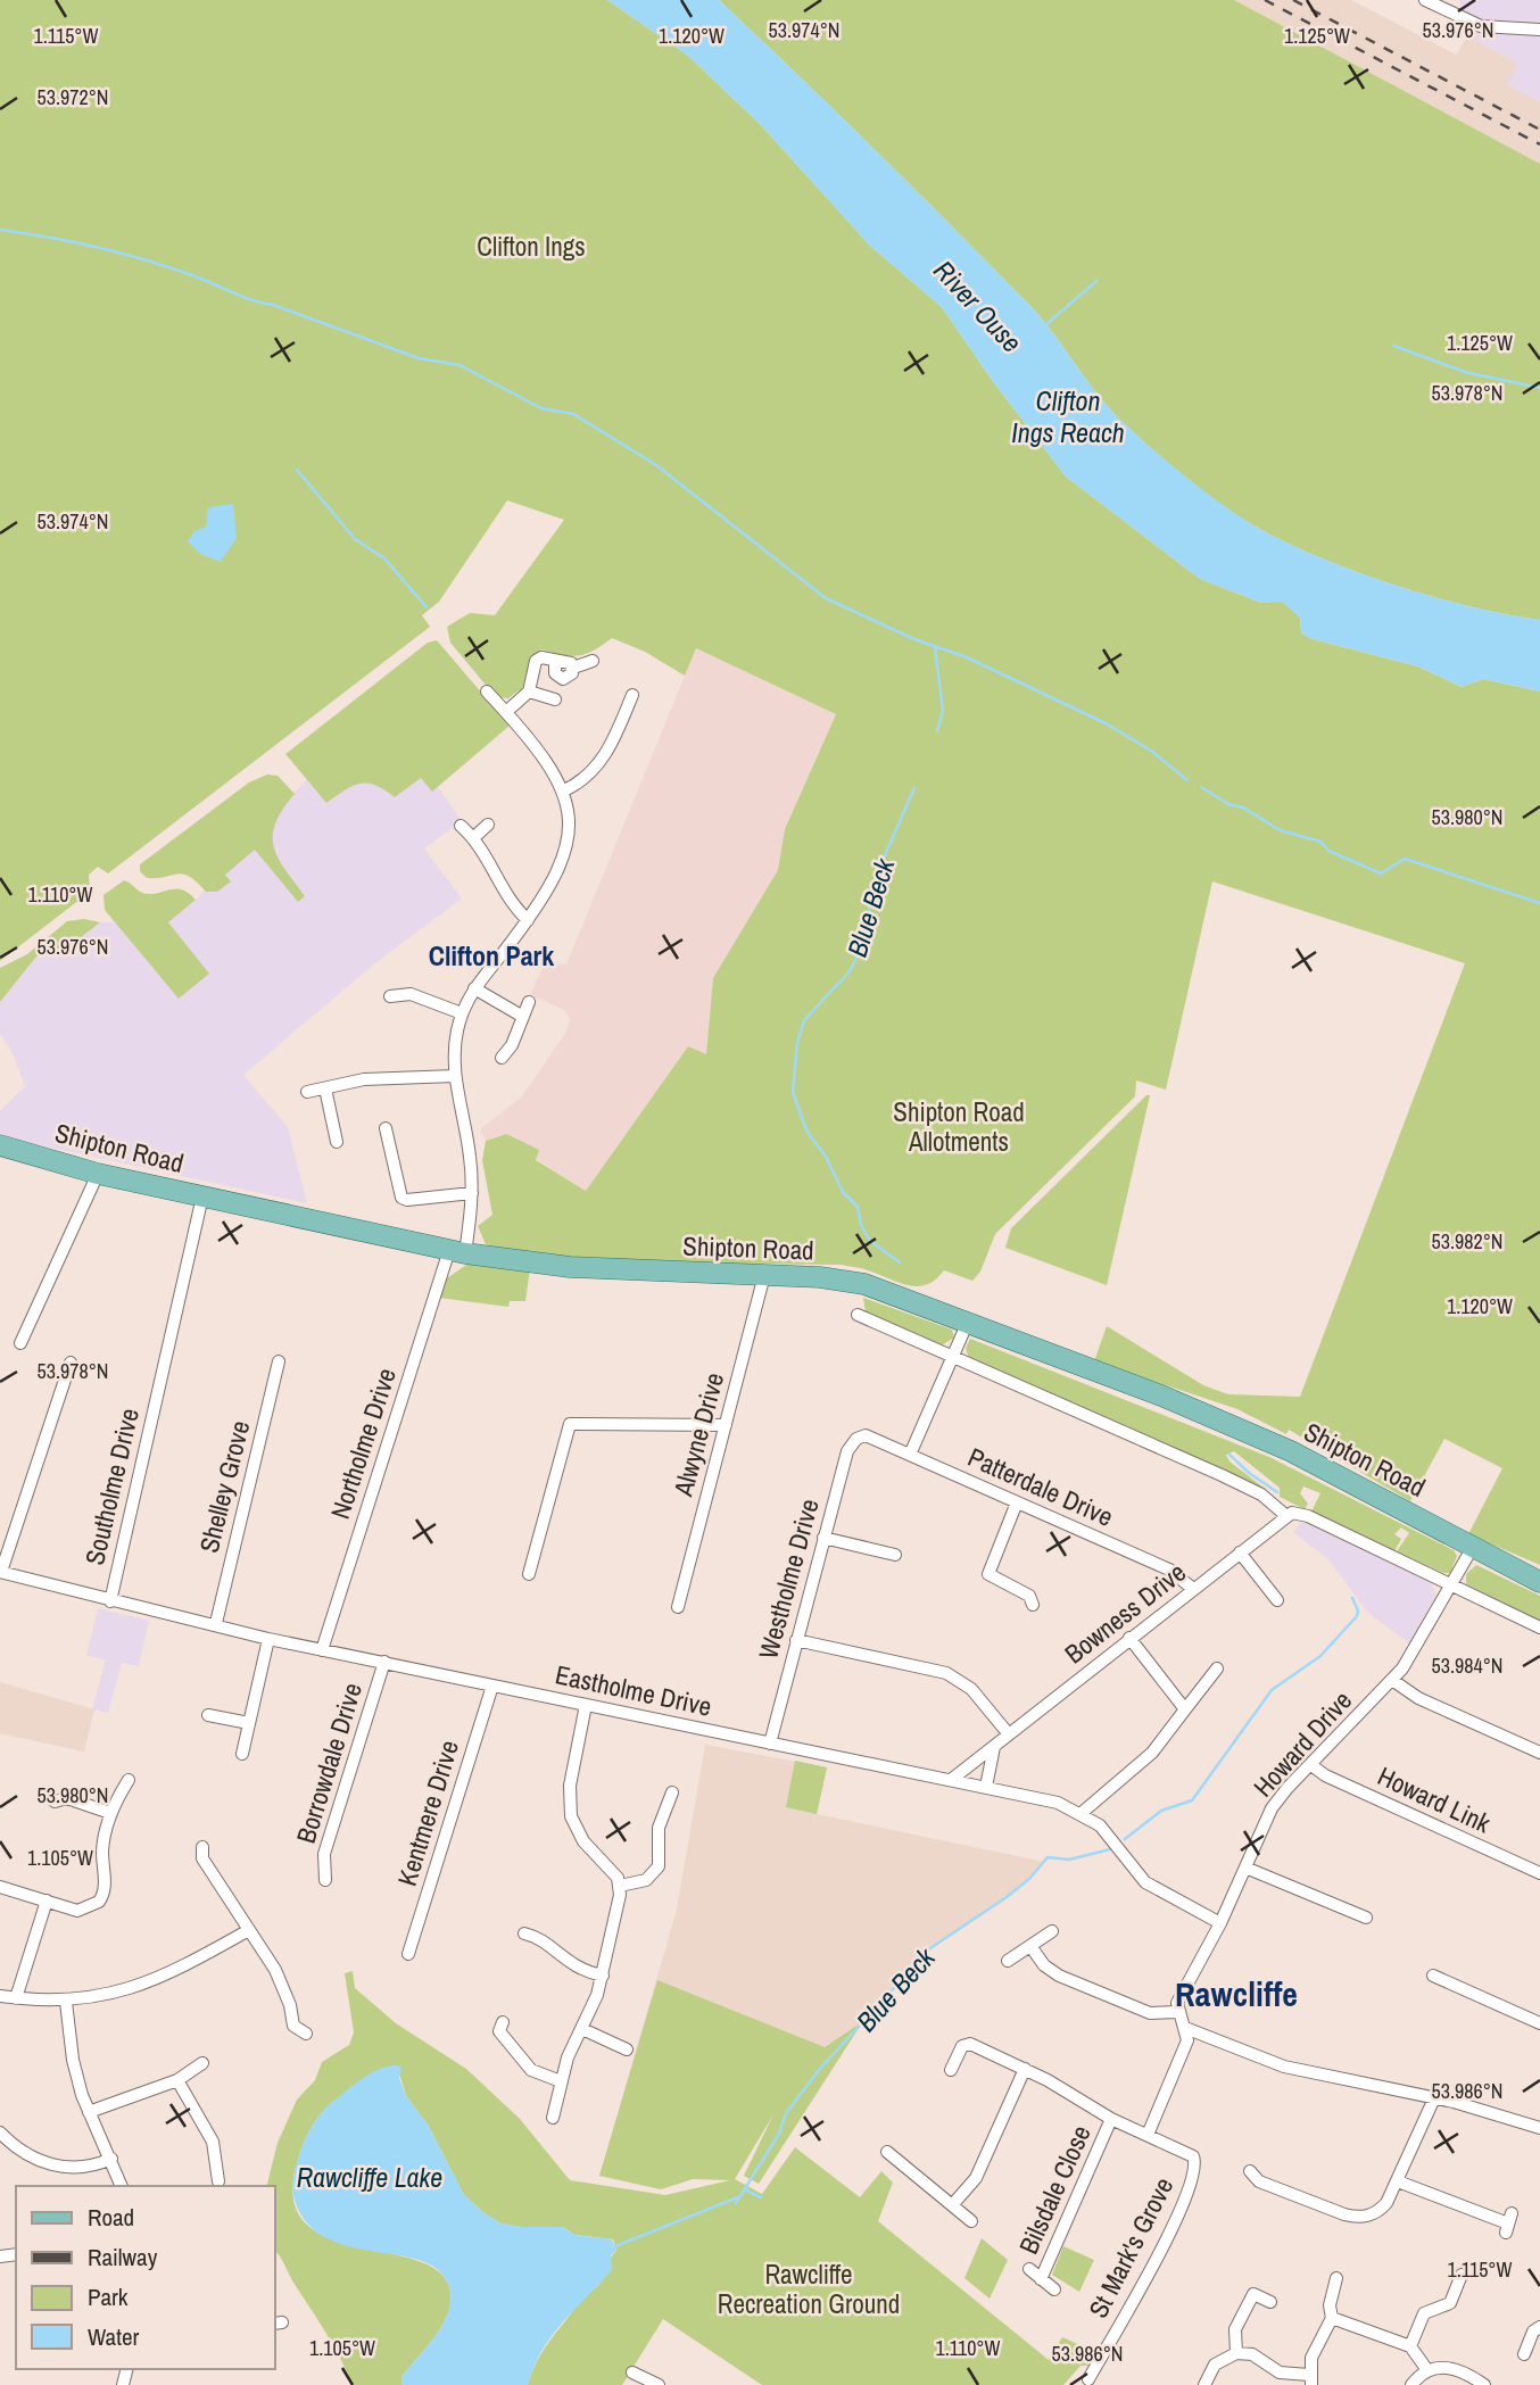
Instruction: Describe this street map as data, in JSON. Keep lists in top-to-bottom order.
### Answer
{
  "streets": {
    "main road": ["Shipton Road"],
    "street": [
      "Alwyne Drive",
      "Northolme Drive",
      "Southolme Drive",
      "Shelley Grove",
      "Patterdale Drive",
      "Westholme Drive",
      "Bowness Drive",
      "Eastholme Drive",
      "Howard Drive",
      "Borrowdale Drive",
      "Howard Link",
      "Kentmere Drive",
      "Bilsdale Close",
      "St Mark's Grove"
    ]
  },
  "crossings": [
    ["Shipton Road", "Alwyne Drive"],
    ["Shipton Road", "Northolme Drive"],
    ["Shipton Road", "Southolme Drive"],
    ["Shipton Road", "Howard Drive"],
    ["Northolme Drive", "Eastholme Drive"],
    ["Southolme Drive", "Eastholme Drive"],
    ["Shelley Grove", "Eastholme Drive"],
    ["Patterdale Drive", "Westholme Drive"],
    ["Patterdale Drive", "Bowness Drive"],
    ["Westholme Drive", "Eastholme Drive"],
    ["Bowness Drive", "Eastholme Drive"],
    ["Eastholme Drive", "Howard Drive"],
    ["Eastholme Drive", "Borrowdale Drive"],
    ["Eastholme Drive", "Kentmere Drive"],
    ["Howard Drive", "Howard Link"]
  ],
  "districts": ["Clifton Park", "Rawcliffe"],
  "water": [
    "River Ouse",
    "Clifton Ings Reach",
    "Blue Beck",
    "Rawcliffe Lake"
  ],
  "parks": ["Clifton Ings", "Shipton Road Allotments", "Rawcliffe Recreation Ground"],
  "legend": [
    "Road",
    "Railway",
    "Park",
    "Water"
  ],
  "coordinates": [
    "53.976°N",
    "53.974°N",
    "1.115°W",
    "1.120°W",
    "1.125°W",
    "53.972°N",
    "53.978°N",
    "53.980°N",
    "1.110°W",
    "53.982°N",
    "53.984°N",
    "1.105°W",
    "53.986°N"
  ]
}
